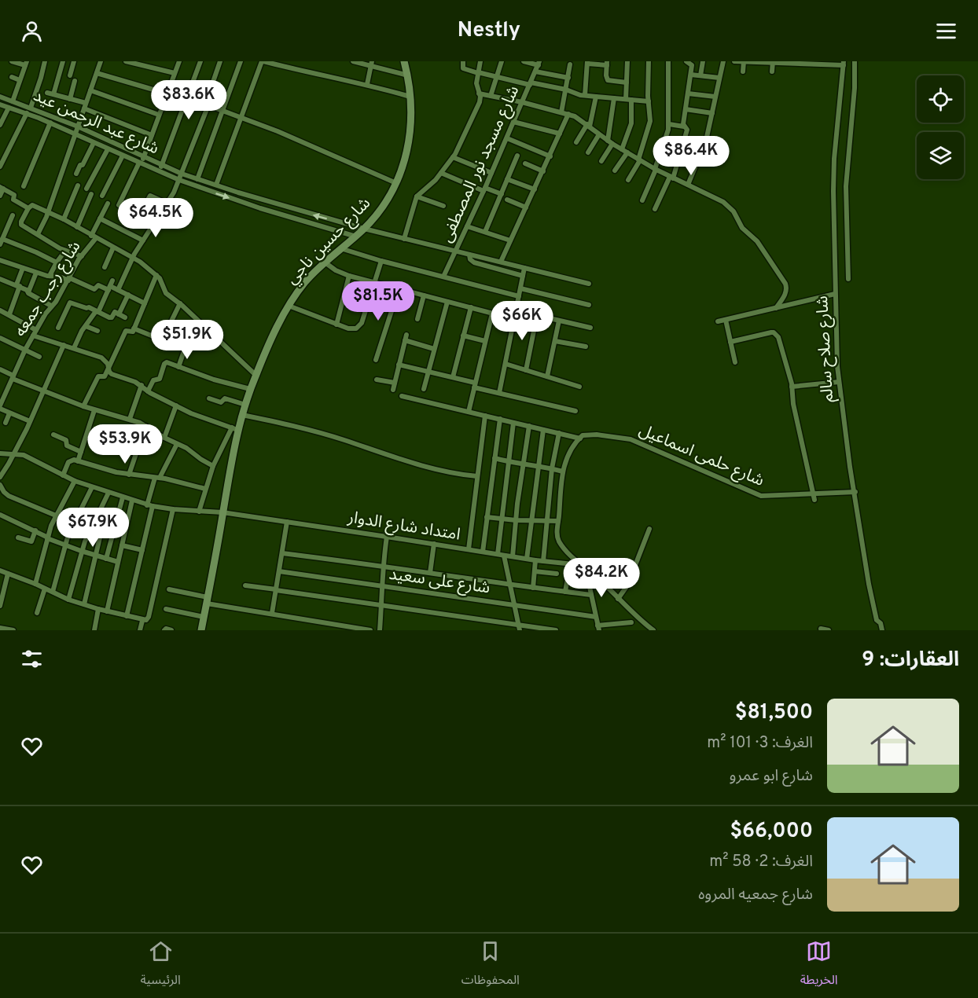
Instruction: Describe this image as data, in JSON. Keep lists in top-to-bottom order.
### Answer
{
  "streets": {
    "street": [
      "شارع عبد الرحمن عيد",
      "شارع مسجد نور المصطفى",
      "شارع حسين ناجي",
      "شارع رجب جمعه",
      "شارع صلاح سالم",
      "شارع حلمى اسماعيل",
      "امتداد شارع الدوار",
      "شارع على سعيد"
    ]
  },
  "crossings": [
    ["شارع عبد الرحمن عيد", "شارع مسجد نور المصطفى"],
    ["شارع عبد الرحمن عيد", "شارع حسين ناجي"],
    ["شارع حسين ناجي", "امتداد شارع الدوار"],
    ["شارع صلاح سالم", "شارع حلمى اسماعيل"]
  ],
  "page": {
    "header": "Nestly",
    "price": [
      "$83.6K",
      "$86.4K",
      "$64.5K",
      "$81.5K",
      "$66K",
      "$51.9K",
      "$53.9K",
      "$67.9K",
      "$84.2K"
    ],
    "heading": "العقارات: 9",
    "list": [
      {
        "name": "$81,500",
        "note": "الغرف: 3 · 101 m² · شارع ابو عمرو"
      },
      {
        "name": "$66,000",
        "note": "الغرف: 2 · 58 m² · شارع جمعيه المروه"
      }
    ],
    "tabs": ["الخريطة", "المحفوظات", "الرئيسية"]
  }
}
